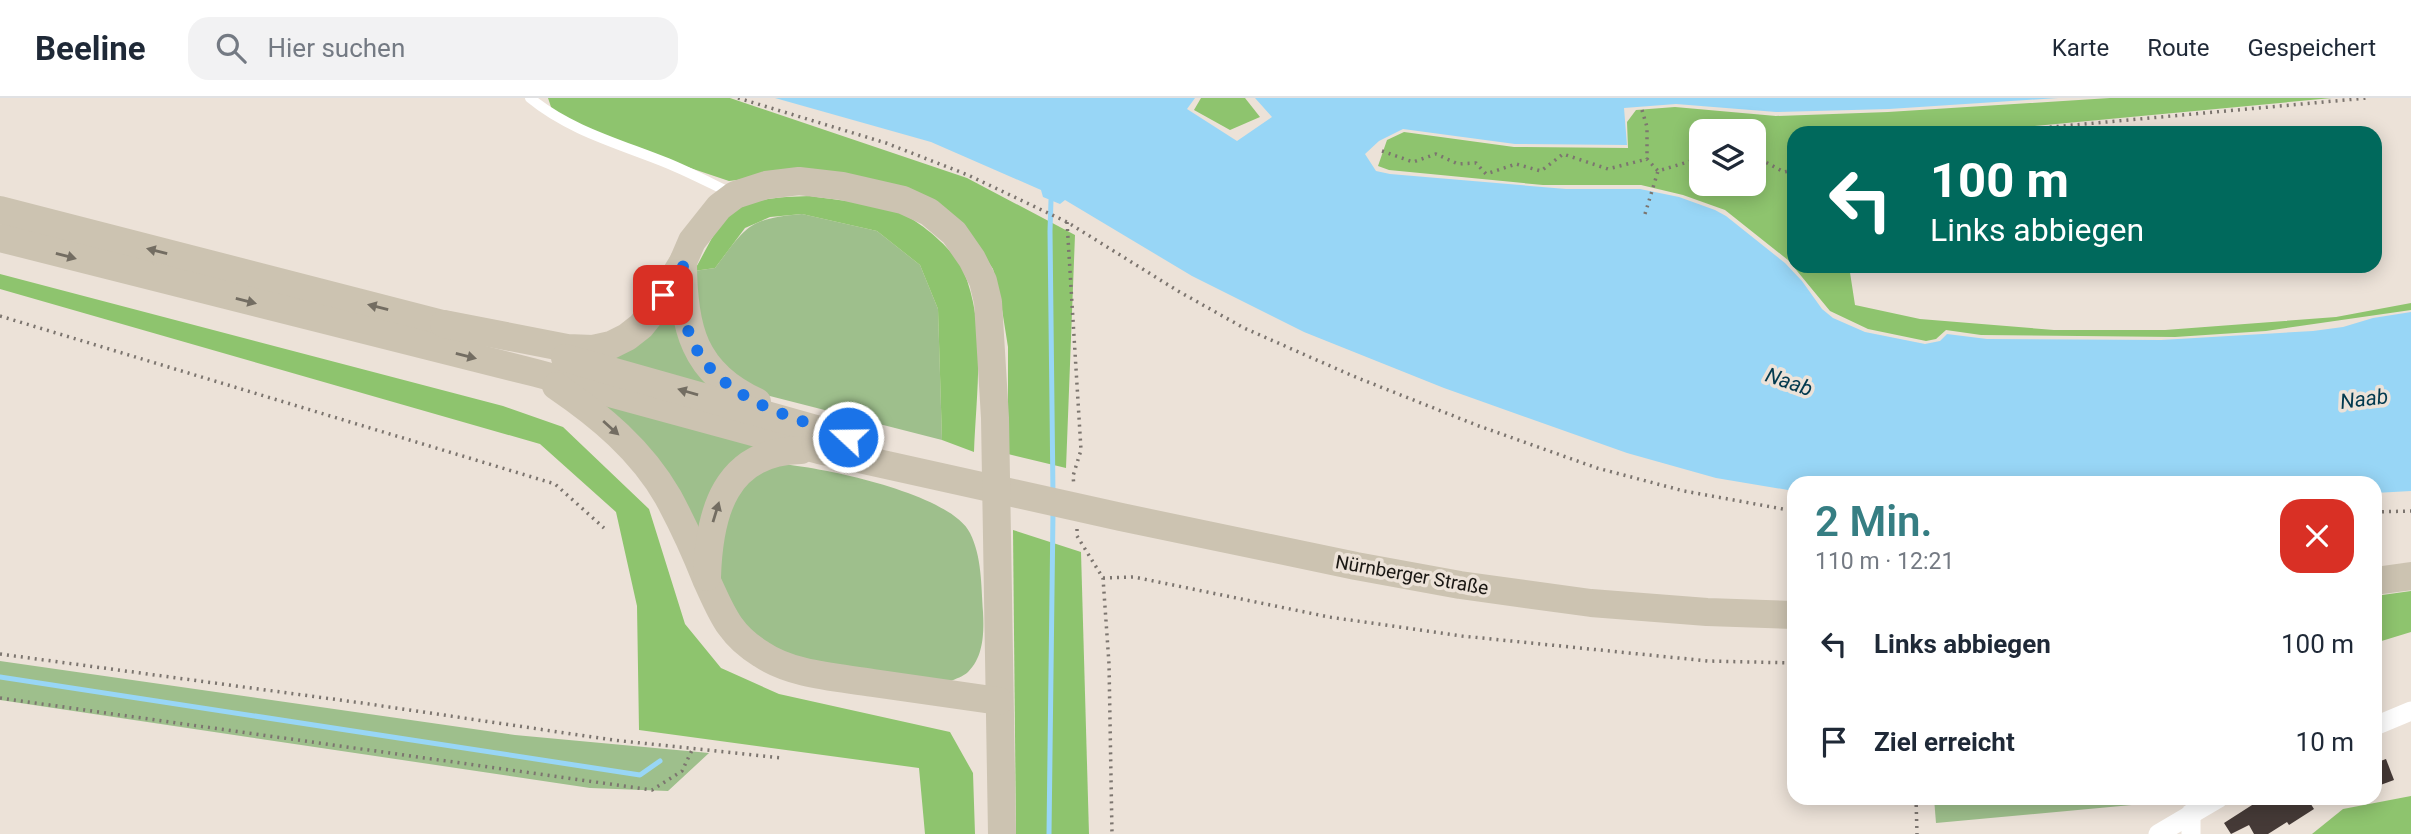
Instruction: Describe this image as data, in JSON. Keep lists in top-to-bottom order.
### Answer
{
  "streets": {
    "main road": ["Nürnberger Straße"]
  },
  "water": ["Naab"],
  "page": {
    "header": "Beeline",
    "search": "Hier suchen",
    "nav": ["Karte", "Route", "Gespeichert"],
    "turn": ["100 m", "Links abbiegen"],
    "heading": ["2 Min.", "110 m · 12:21"],
    "list": [
      {
        "name": "Links abbiegen",
        "value": "100 m"
      },
      {
        "name": "Ziel erreicht",
        "value": "10 m"
      }
    ]
  }
}
